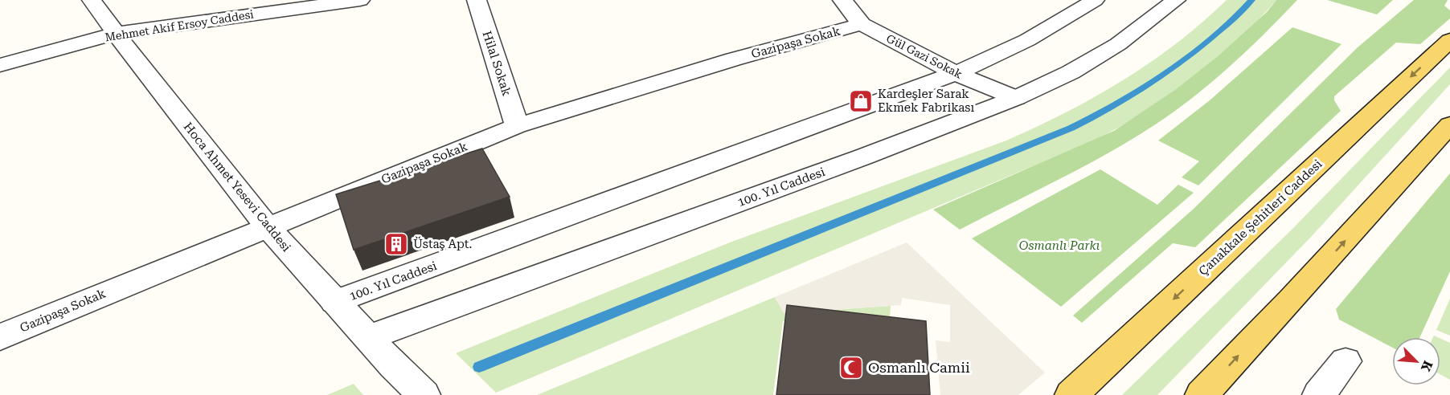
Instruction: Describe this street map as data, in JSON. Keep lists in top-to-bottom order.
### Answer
{
  "streets": {
    "main road": ["Çanakkale Şehitleri Caddesi"],
    "street": [
      "Mehmet Akif Ersoy Caddesi",
      "Gazipaşa Sokak",
      "Gül Gazi Sokak",
      "Hilal Sokak",
      "Hoca Ahmet Yesevi Caddesi",
      "100. Yıl Caddesi"
    ]
  },
  "crossings": [
    ["Mehmet Akif Ersoy Caddesi", "Hoca Ahmet Yesevi Caddesi"],
    ["Gazipaşa Sokak", "Gül Gazi Sokak"],
    ["Gazipaşa Sokak", "Hilal Sokak"],
    ["Gazipaşa Sokak", "Hoca Ahmet Yesevi Caddesi"],
    ["Gül Gazi Sokak", "100. Yıl Caddesi"],
    ["Hoca Ahmet Yesevi Caddesi", "100. Yıl Caddesi"]
  ],
  "parks": ["Osmanlı Parkı"],
  "places": {
    "shop": ["Kardeşler Sarak Ekmek Fabrikası"],
    "building": ["Üstaş Apt."],
    "mosque": ["Osmanlı Camii"]
  },
  "north": "bottom right"
}
